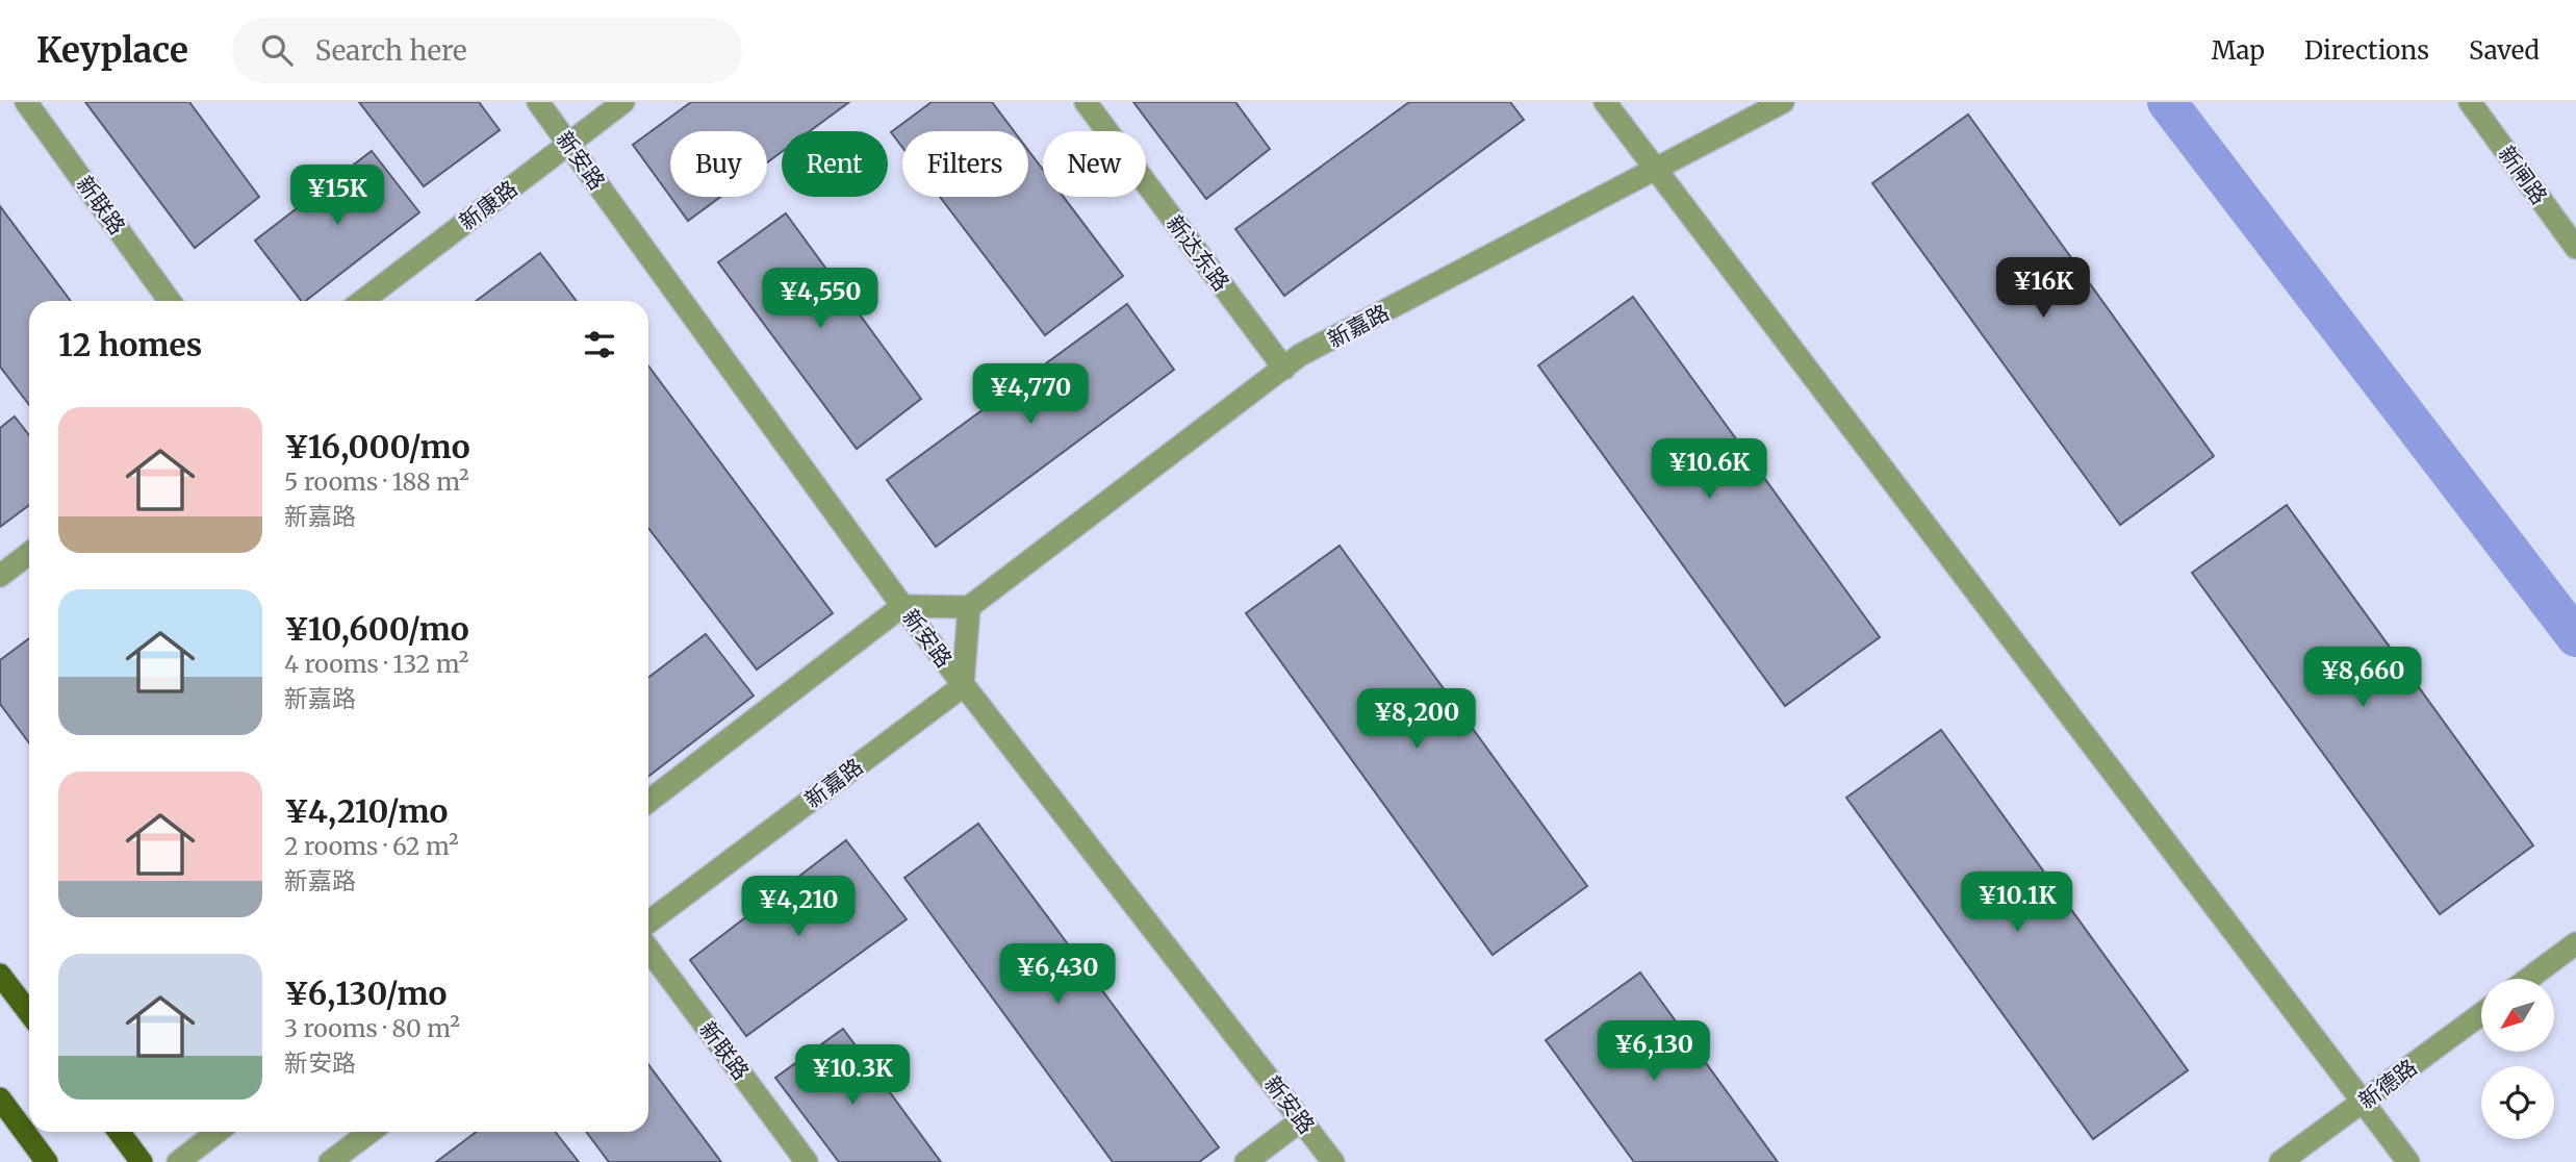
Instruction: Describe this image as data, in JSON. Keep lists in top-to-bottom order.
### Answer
{
  "streets": {
    "street": [
      "新安路",
      "新闸路",
      "新联路",
      "新康路",
      "新达东路",
      "新嘉路",
      "新德路"
    ]
  },
  "crossings": [
    ["新安路", "新康路"],
    ["新安路", "新嘉路"],
    ["新达东路", "新嘉路"]
  ],
  "north": "bottom left",
  "page": {
    "header": "Keyplace",
    "search": "Search here",
    "nav": ["Map", "Directions", "Saved"],
    "chip": [
      "Buy",
      "Rent",
      "Filters",
      "New"
    ],
    "price": [
      "¥15K",
      "¥16K",
      "¥4,550",
      "¥4,770",
      "¥10.6K",
      "¥8,660",
      "¥8,200",
      "¥10.1K",
      "¥4,210",
      "¥6,430",
      "¥6,130",
      "¥10.3K"
    ],
    "heading": "12 homes",
    "list": [
      {
        "name": "¥16,000/mo",
        "note": "5 rooms · 188 m² · 新嘉路"
      },
      {
        "name": "¥10,600/mo",
        "note": "4 rooms · 132 m² · 新嘉路"
      },
      {
        "name": "¥4,210/mo",
        "note": "2 rooms · 62 m² · 新嘉路"
      },
      {
        "name": "¥6,130/mo",
        "note": "3 rooms · 80 m² · 新安路"
      }
    ]
  }
}
